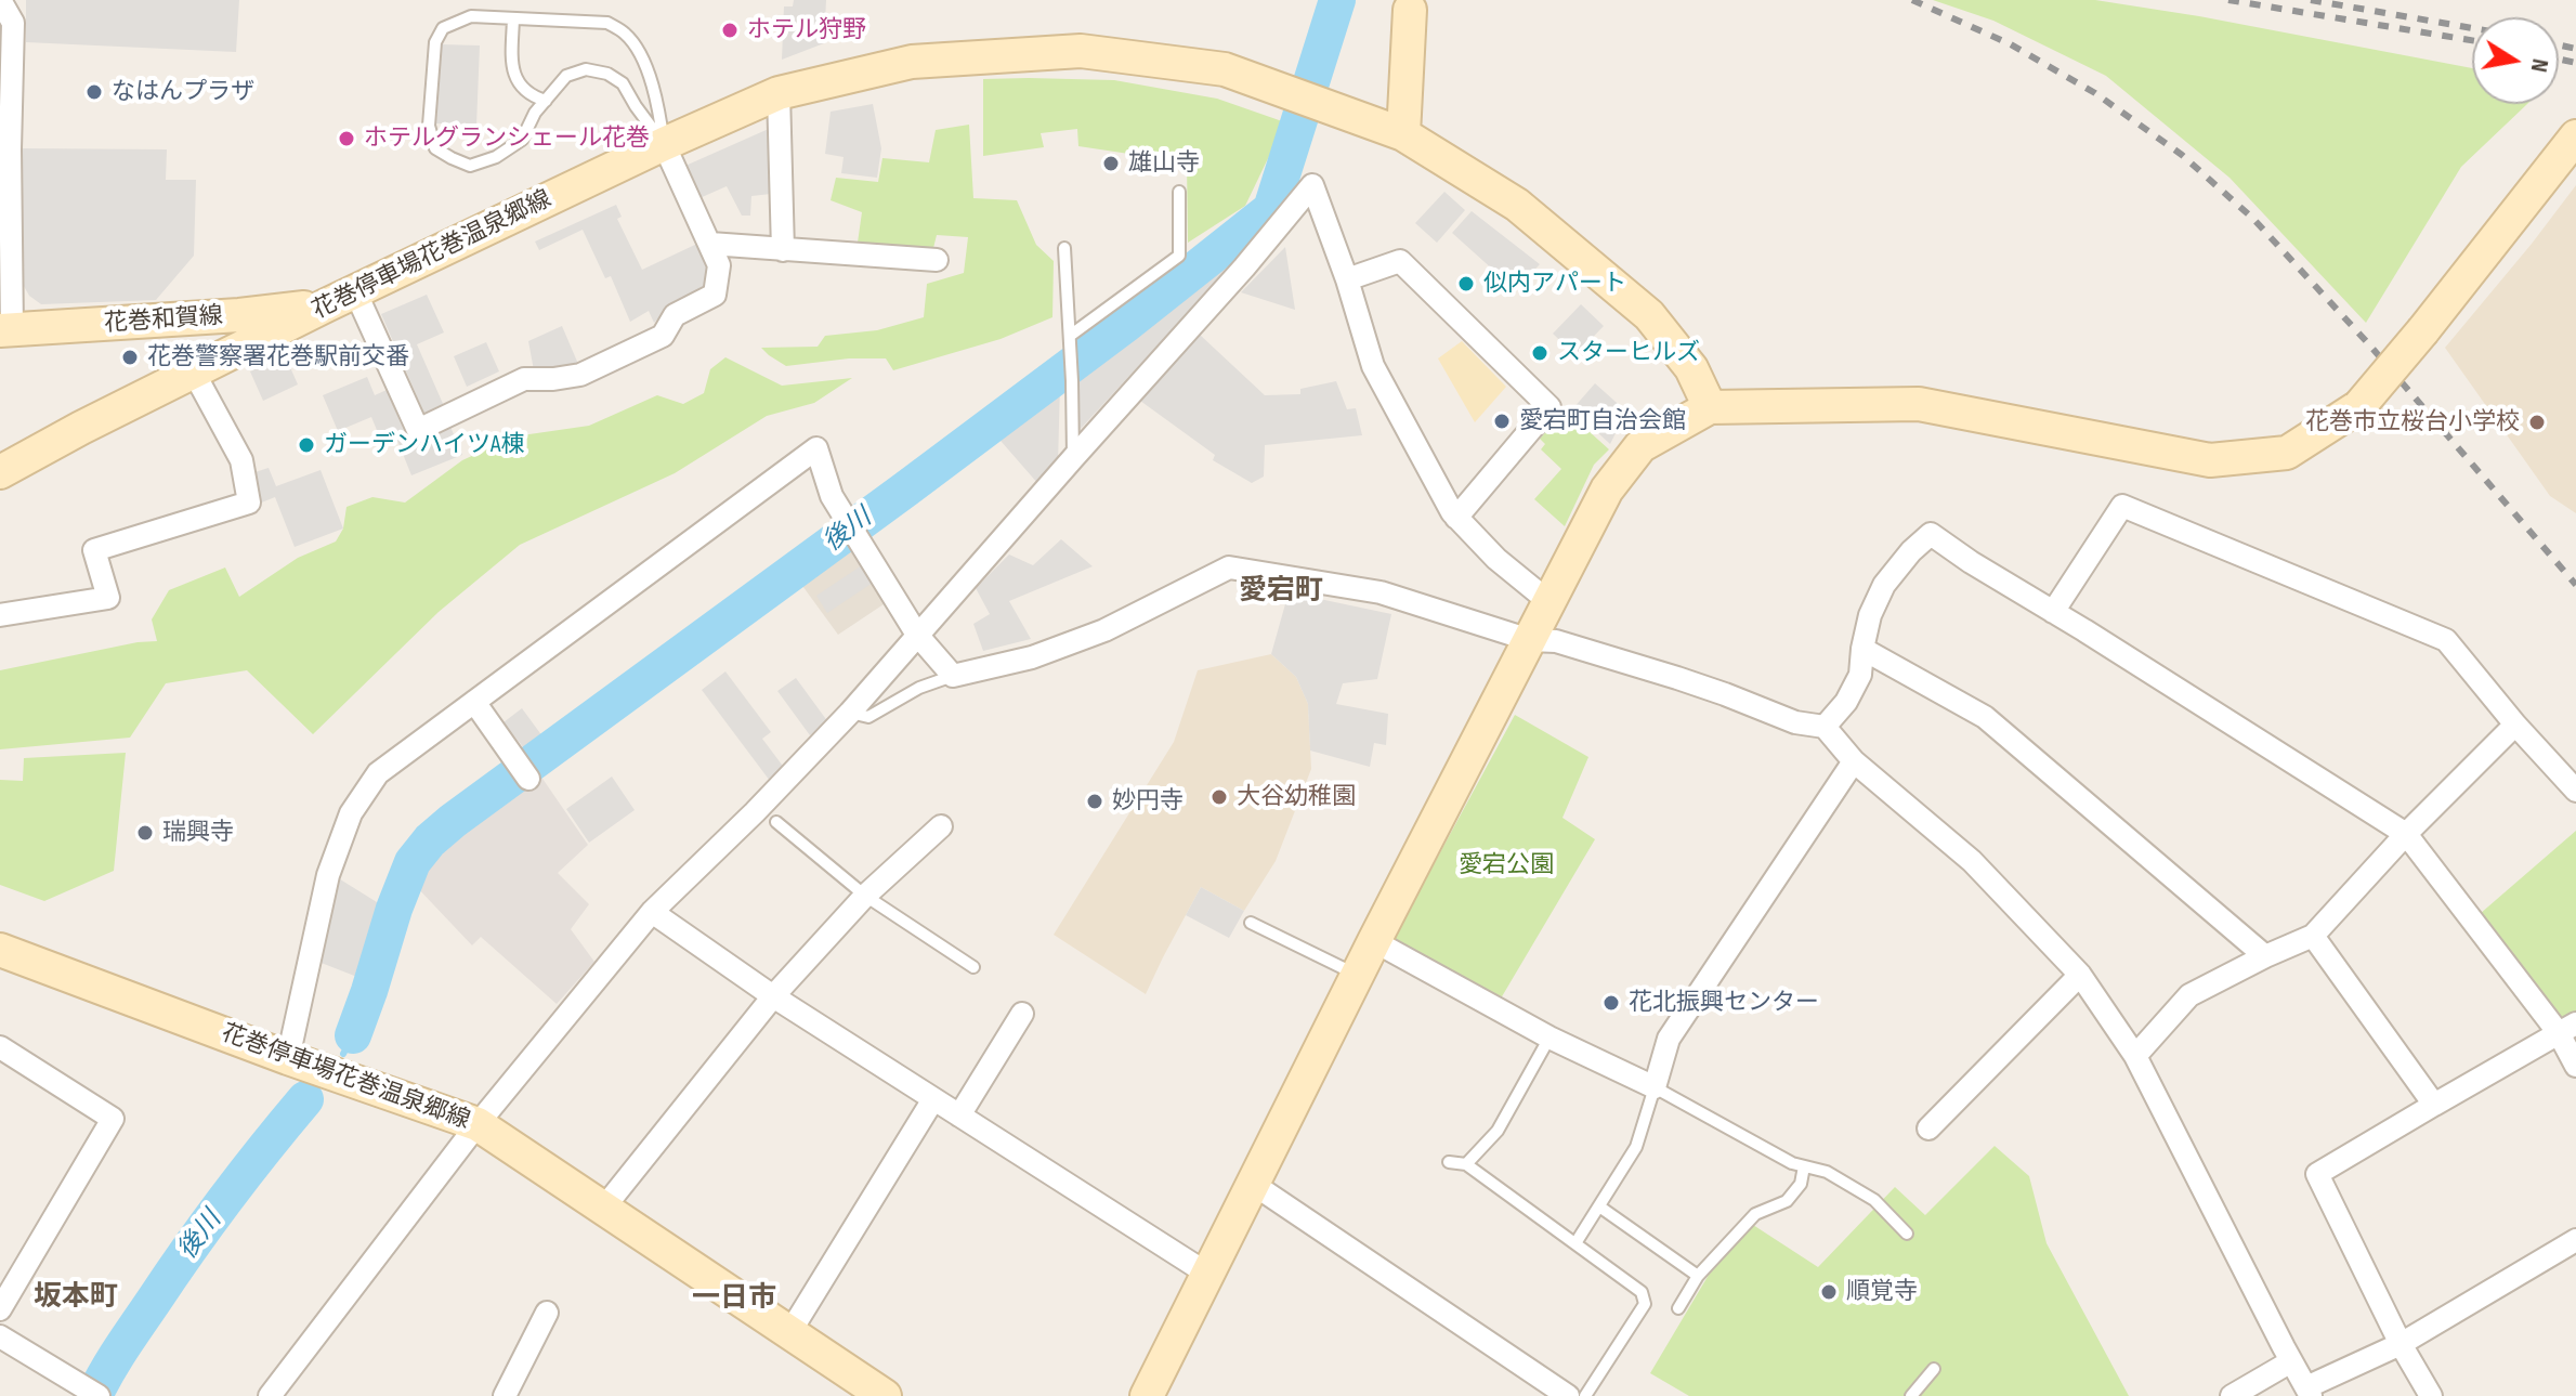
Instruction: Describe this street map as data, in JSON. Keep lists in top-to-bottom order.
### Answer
{
  "streets": {
    "street": ["花巻停車場花巻温泉郷線", "花巻和賀線"]
  },
  "crossings": [
    ["花巻停車場花巻温泉郷線", "花巻和賀線"]
  ],
  "districts": ["愛宕町", "坂本町", "一日市"],
  "water": ["後川"],
  "parks": ["愛宕公園"],
  "places": [
    "ホテル狩野",
    "なはんプラザ",
    "ホテルグランシェール花巻",
    "雄山寺",
    "似内アパート",
    "スターヒルズ",
    "花巻警察署花巻駅前交番",
    "愛宕町自治会館",
    "花巻市立桜台小学校",
    "ガーデンハイツA棟",
    "大谷幼稚園",
    "妙円寺",
    "瑞興寺",
    "花北振興センター",
    "順覚寺"
  ],
  "north": "right"
}
